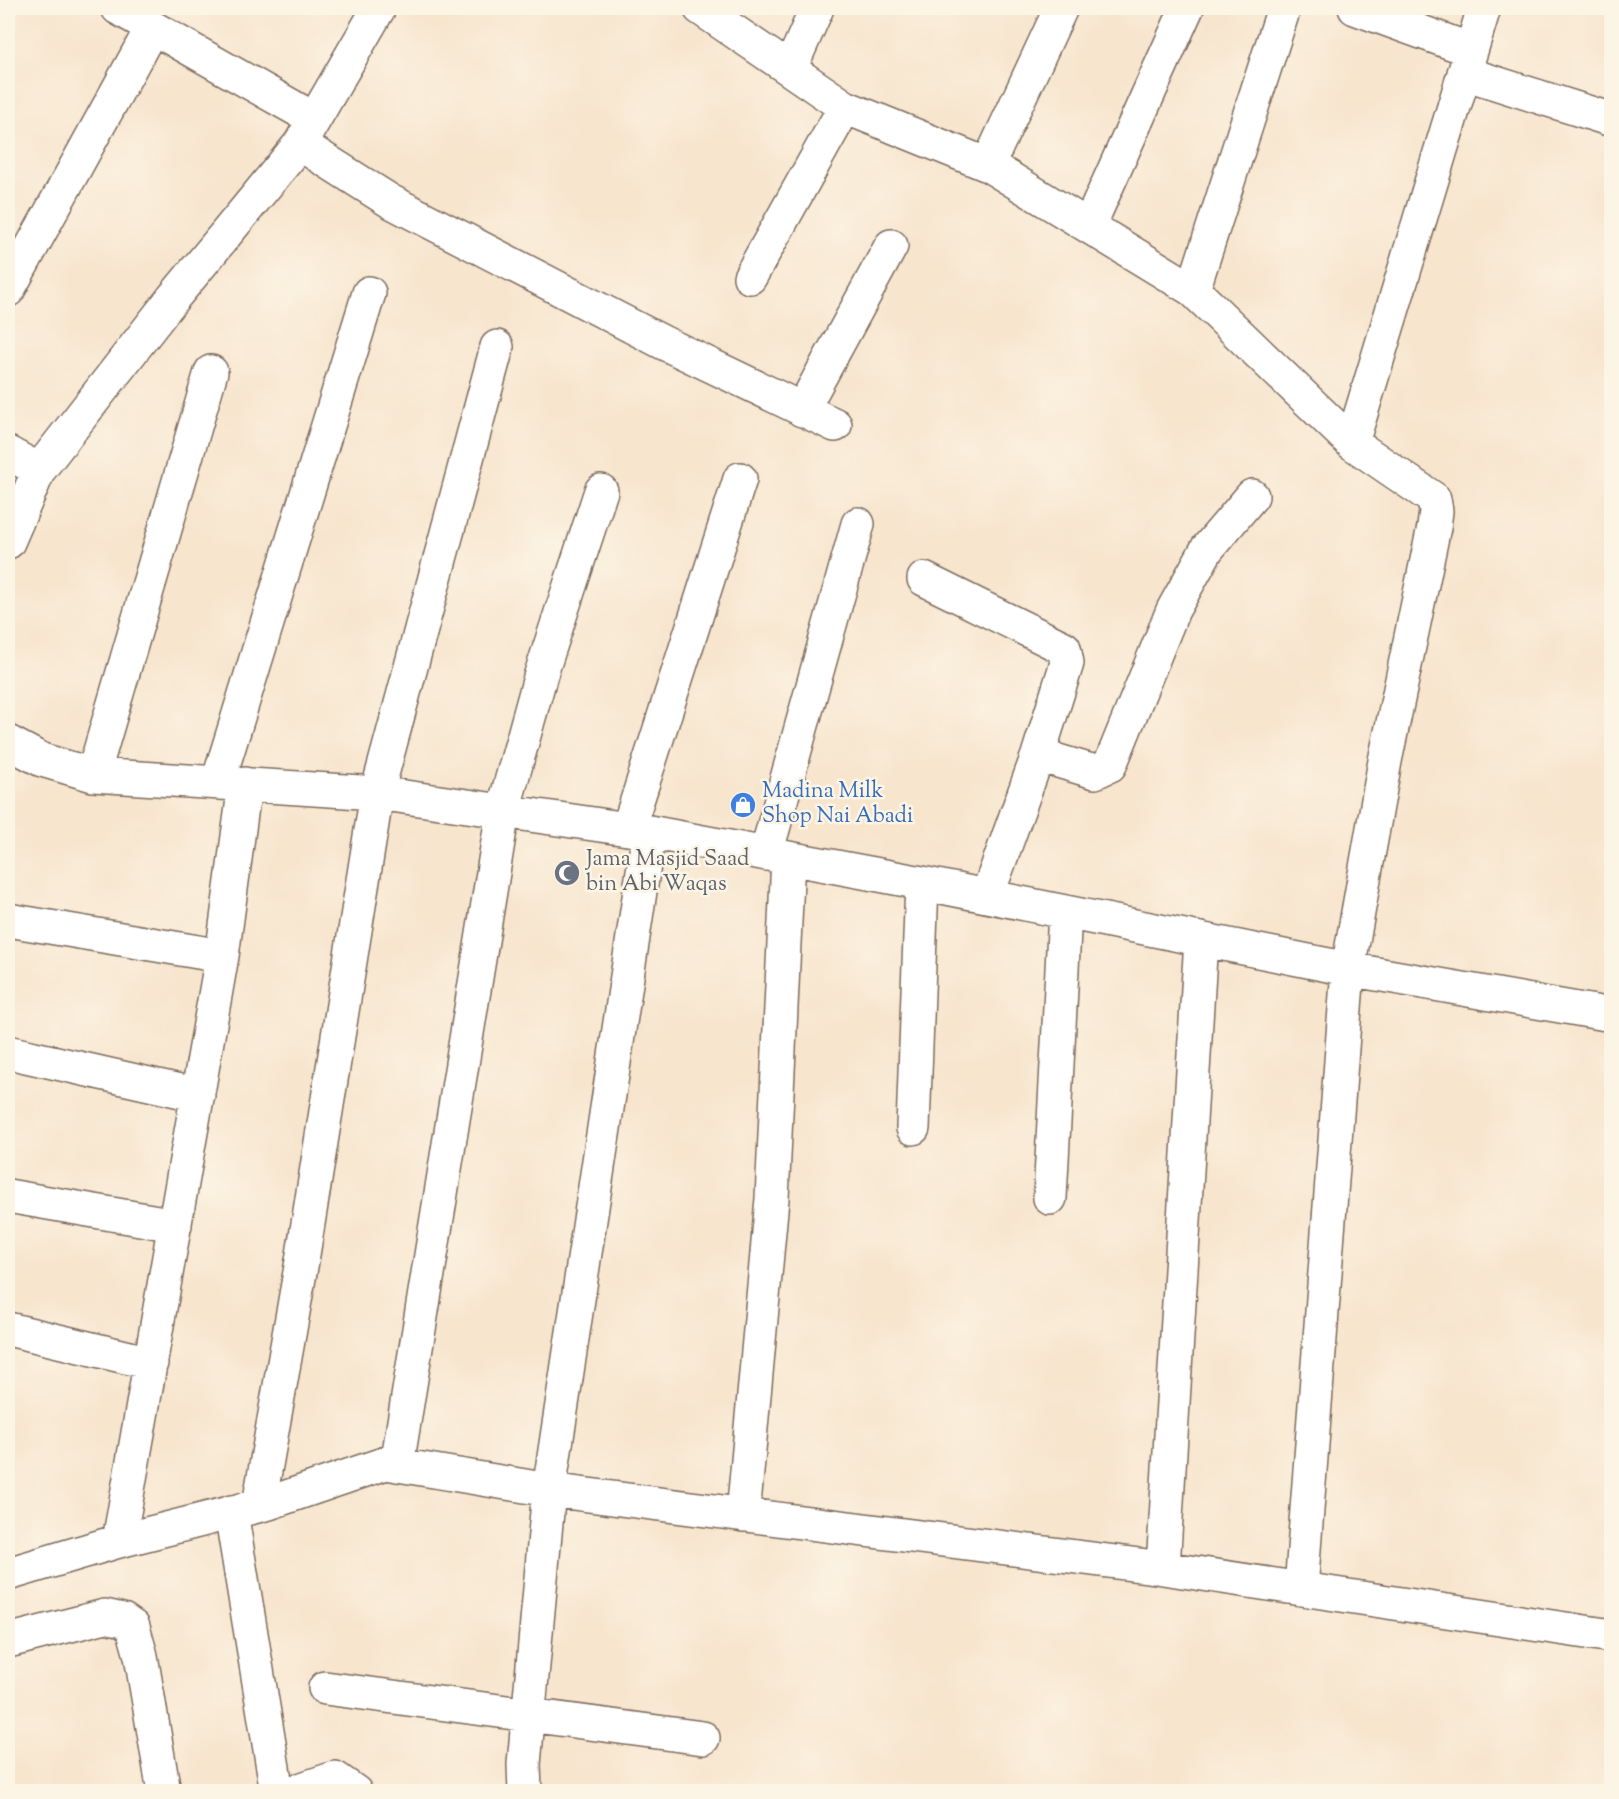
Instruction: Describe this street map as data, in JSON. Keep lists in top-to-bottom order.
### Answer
{
  "places": {
    "shop": ["Madina Milk Shop Nai Abadi"],
    "mosque": ["Jama Masjid Saad bin Abi Waqas"]
  }
}
